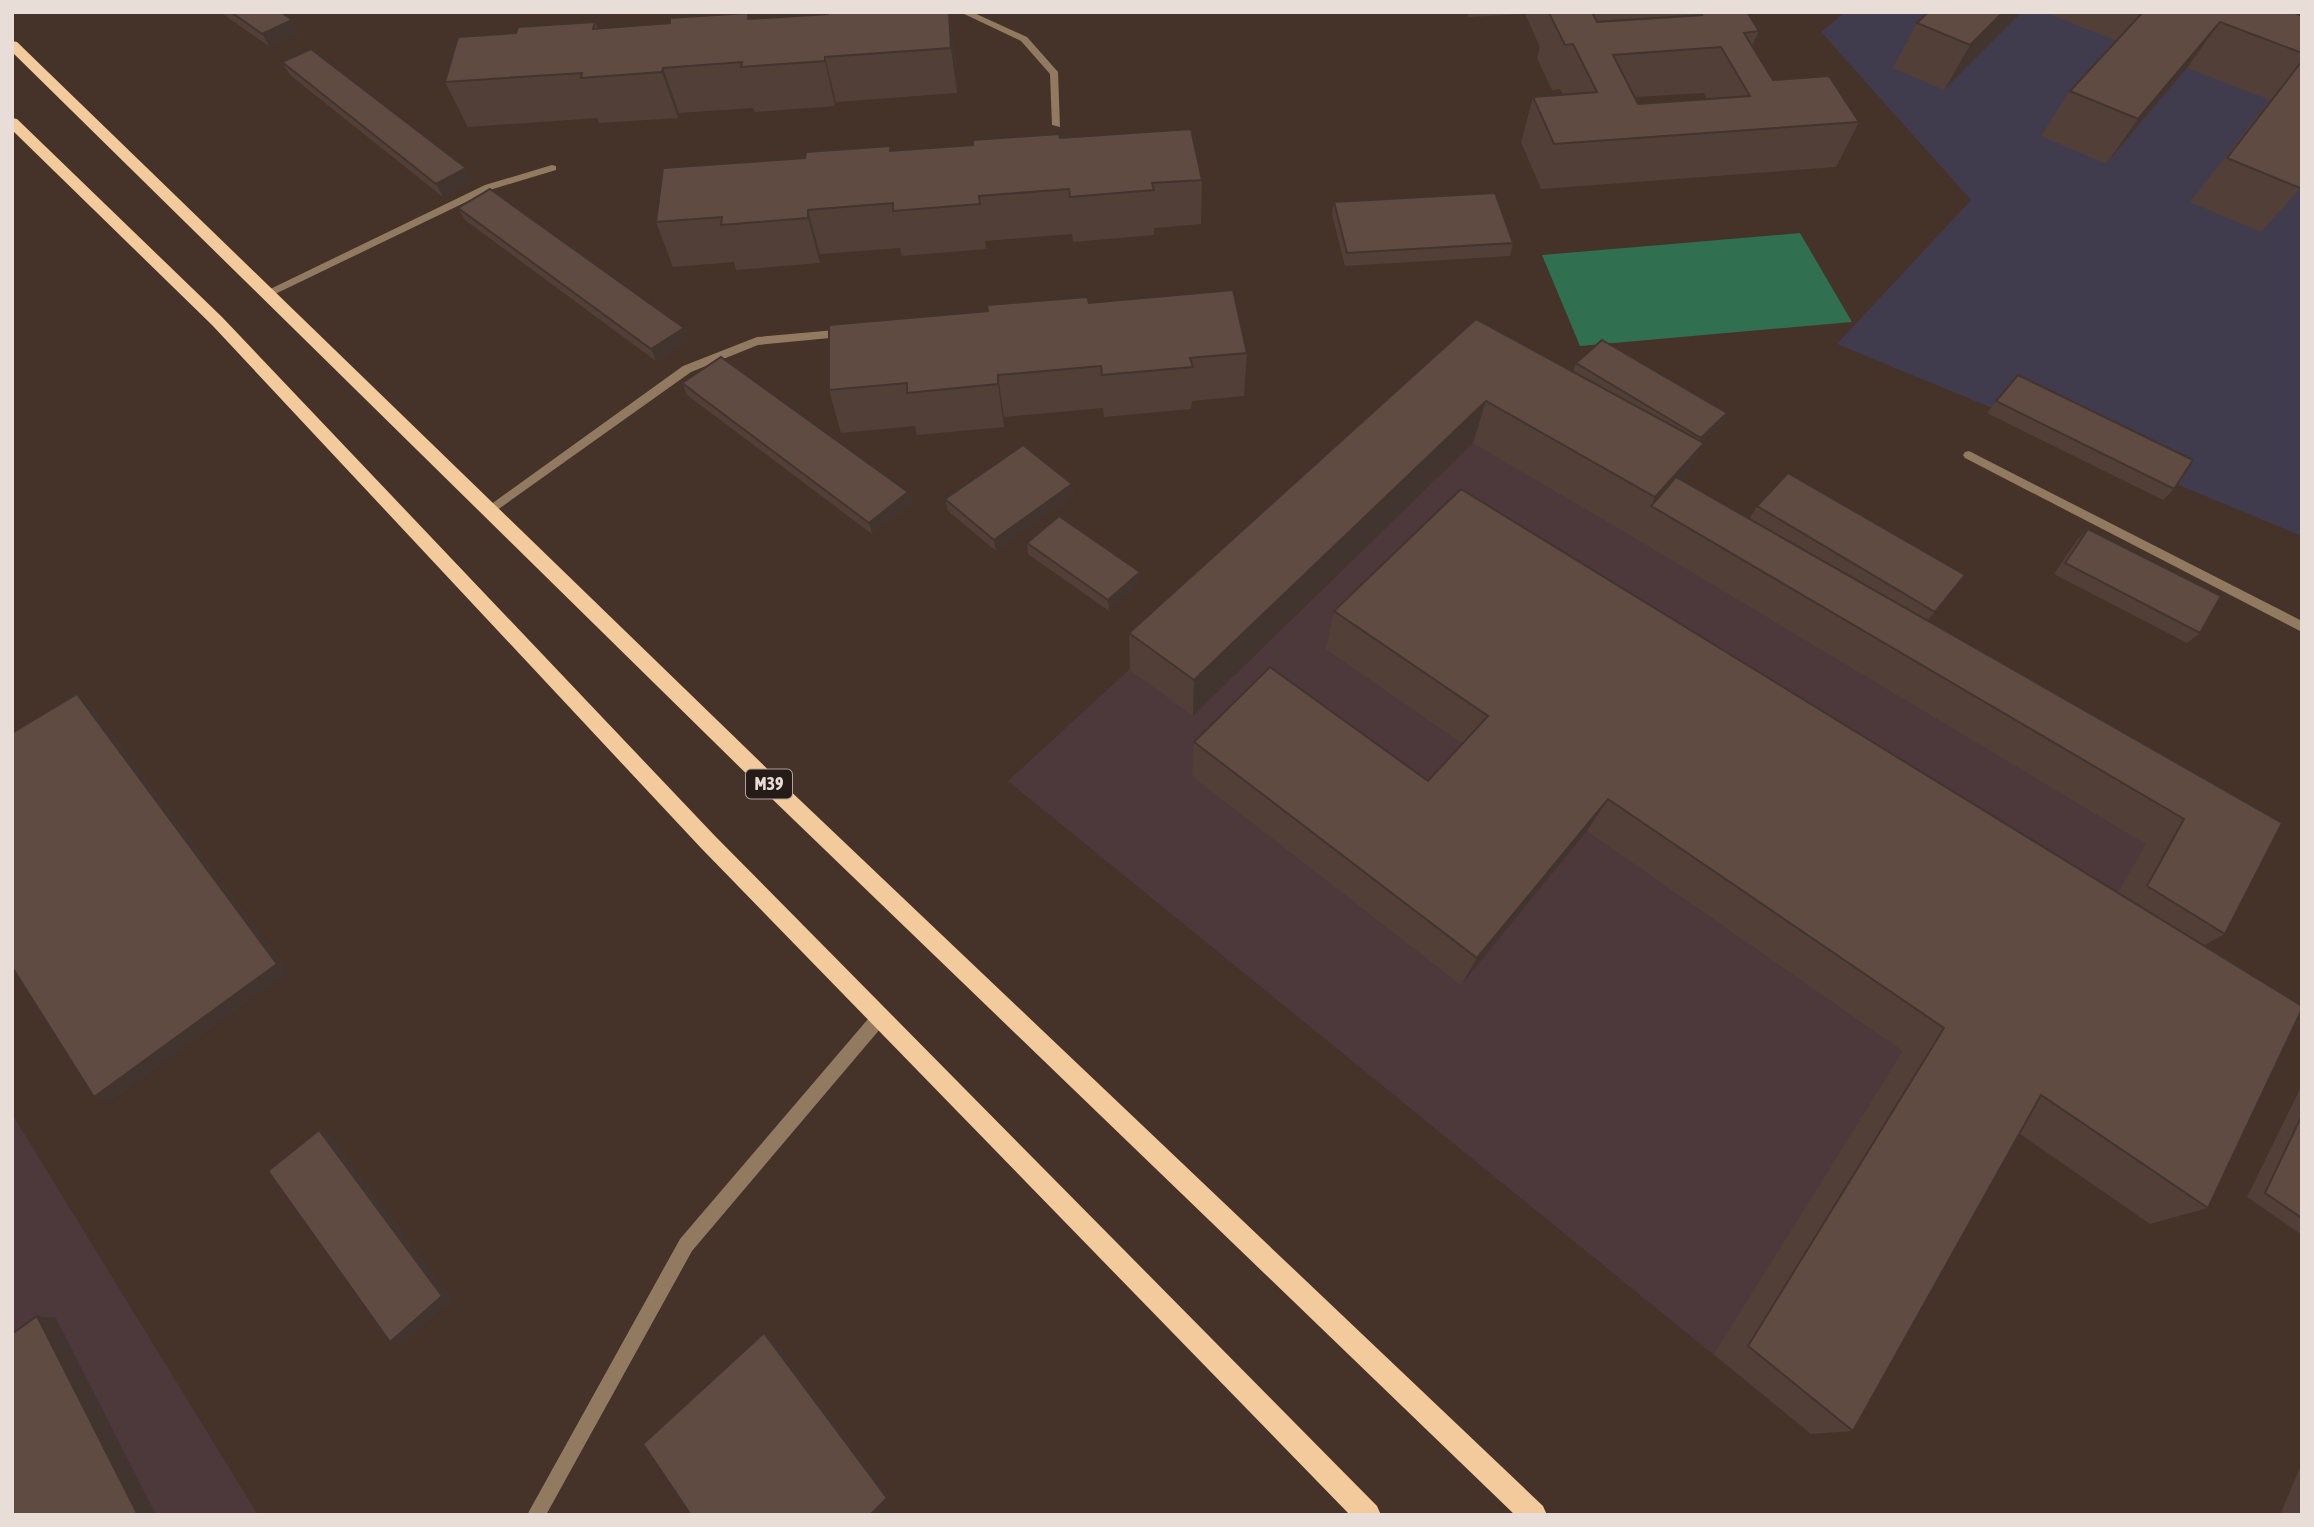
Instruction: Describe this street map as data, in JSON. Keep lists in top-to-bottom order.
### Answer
{
  "streets": {
    "highway": ["M39"]
  }
}
